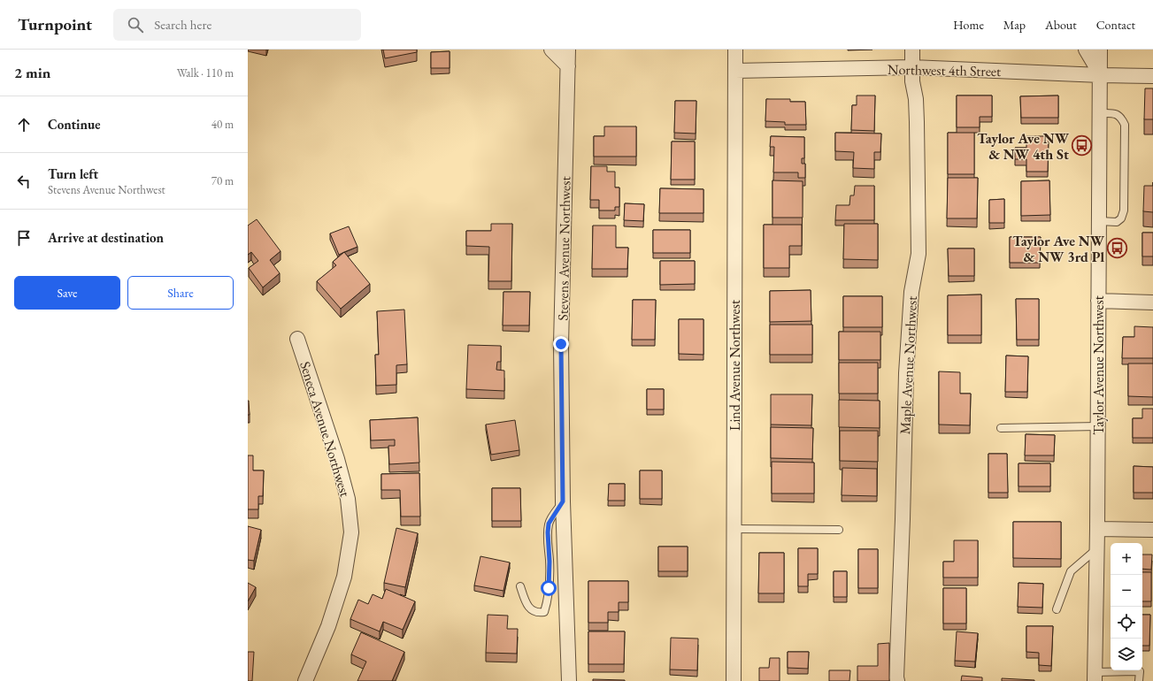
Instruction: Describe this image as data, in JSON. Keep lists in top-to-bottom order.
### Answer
{
  "streets": {
    "street": [
      "Northwest 4th Street",
      "Stevens Avenue Northwest",
      "Lind Avenue Northwest",
      "Maple Avenue Northwest",
      "Taylor Avenue Northwest",
      "Seneca Avenue Northwest"
    ]
  },
  "crossings": [
    ["Northwest 4th Street", "Lind Avenue Northwest"],
    ["Northwest 4th Street", "Maple Avenue Northwest"],
    ["Northwest 4th Street", "Taylor Avenue Northwest"]
  ],
  "places": {
    "bus stop": ["Taylor Ave NW & NW 4th St", "Taylor Ave NW & NW 3rd Pl"]
  },
  "page": {
    "header": "Turnpoint",
    "search": "Search here",
    "nav": [
      "Home",
      "Map",
      "About",
      "Contact"
    ],
    "heading": ["2 min", "Walk · 110 m"],
    "list": [
      ["Continue", "40 m"],
      ["Turn left", "Stevens Avenue Northwest", "70 m"],
      "Arrive at destination"
    ],
    "buttons": ["Save", "Share"],
    "map_buttons": ["+", "−"]
  }
}
